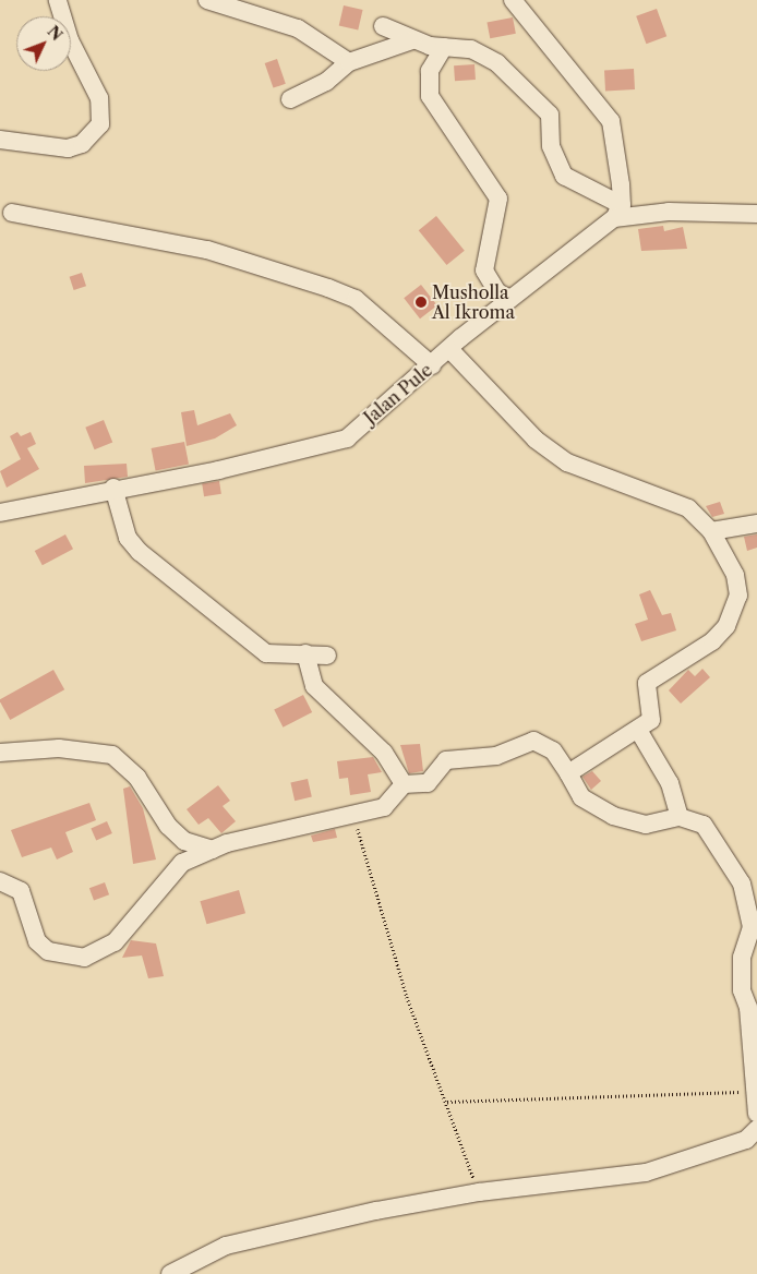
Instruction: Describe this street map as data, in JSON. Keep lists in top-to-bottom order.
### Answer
{
  "streets": {
    "street": ["Jalan Pule"]
  },
  "places": ["Musholla Al Ikroma"],
  "north": "top right"
}
